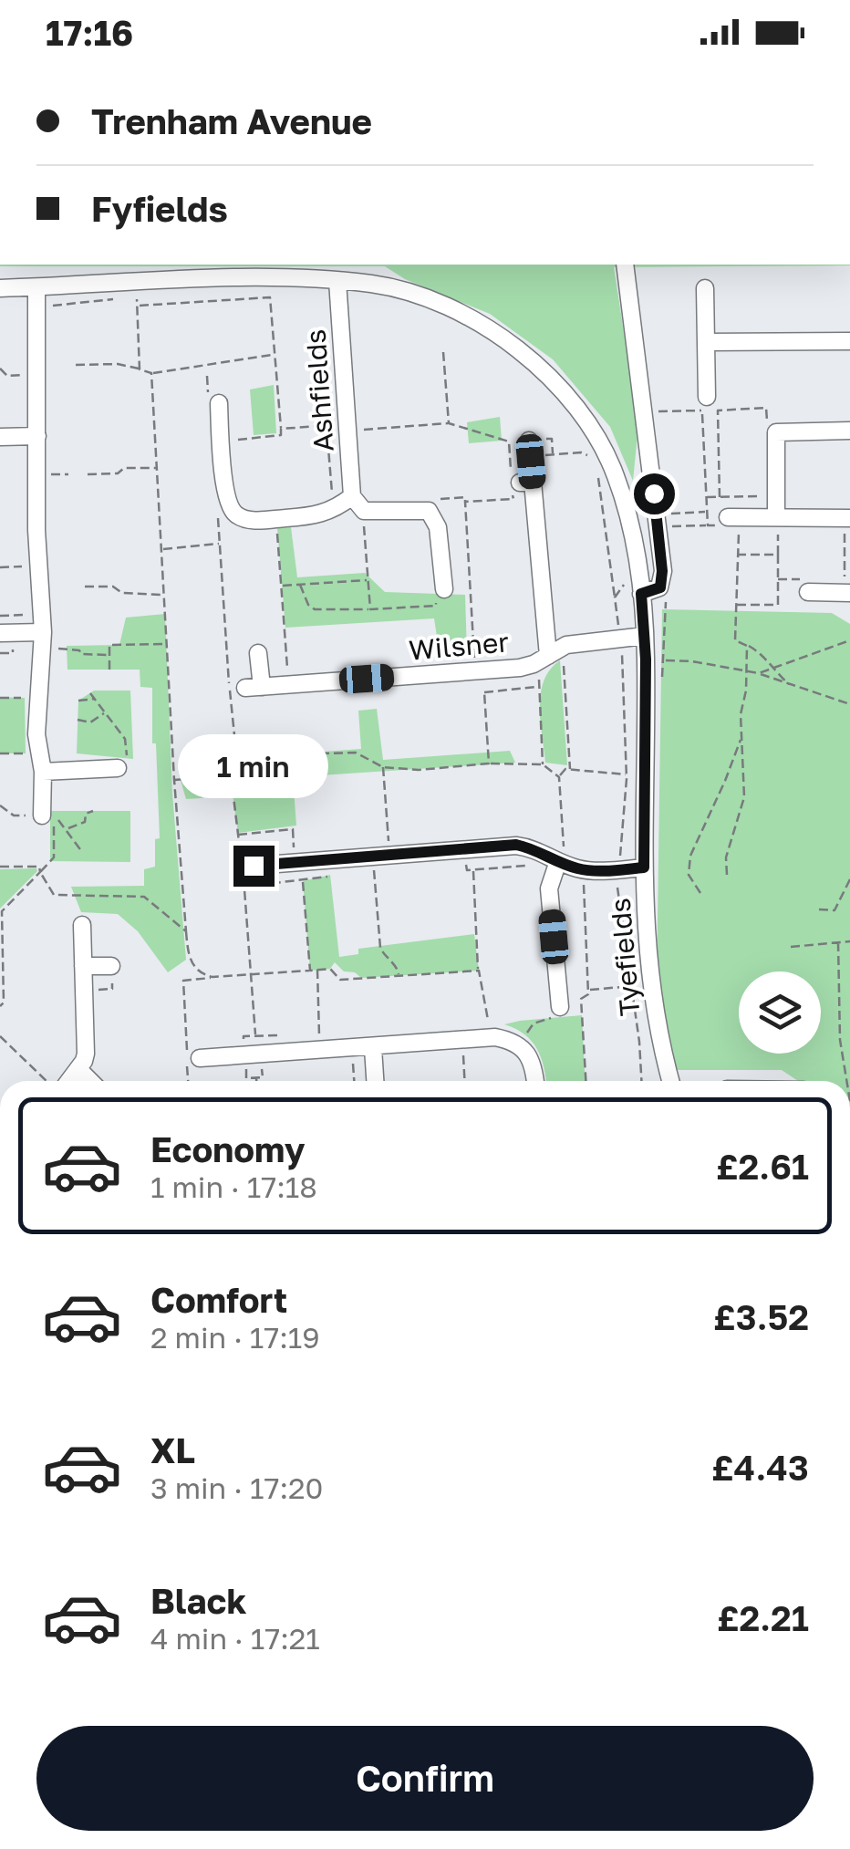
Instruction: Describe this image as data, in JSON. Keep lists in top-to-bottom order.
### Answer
{
  "streets": {
    "street": ["Ashfields", "Wilsner", "Tyefields"]
  },
  "crossings": [
    ["Ashfields", "Tyefields"],
    ["Wilsner", "Tyefields"]
  ],
  "page": {
    "status": "17:16",
    "banner": ["Trenham Avenue", "Fyfields"],
    "bubble": "1 min",
    "list": [
      {
        "name": "Economy",
        "note": "1 min · 17:18",
        "value": "£2.61"
      },
      {
        "name": "Comfort",
        "note": "2 min · 17:19",
        "value": "£3.52"
      },
      {
        "name": "XL",
        "note": "3 min · 17:20",
        "value": "£4.43"
      },
      {
        "name": "Black",
        "note": "4 min · 17:21",
        "value": "£2.21"
      }
    ],
    "buttons": "Confirm"
  }
}
